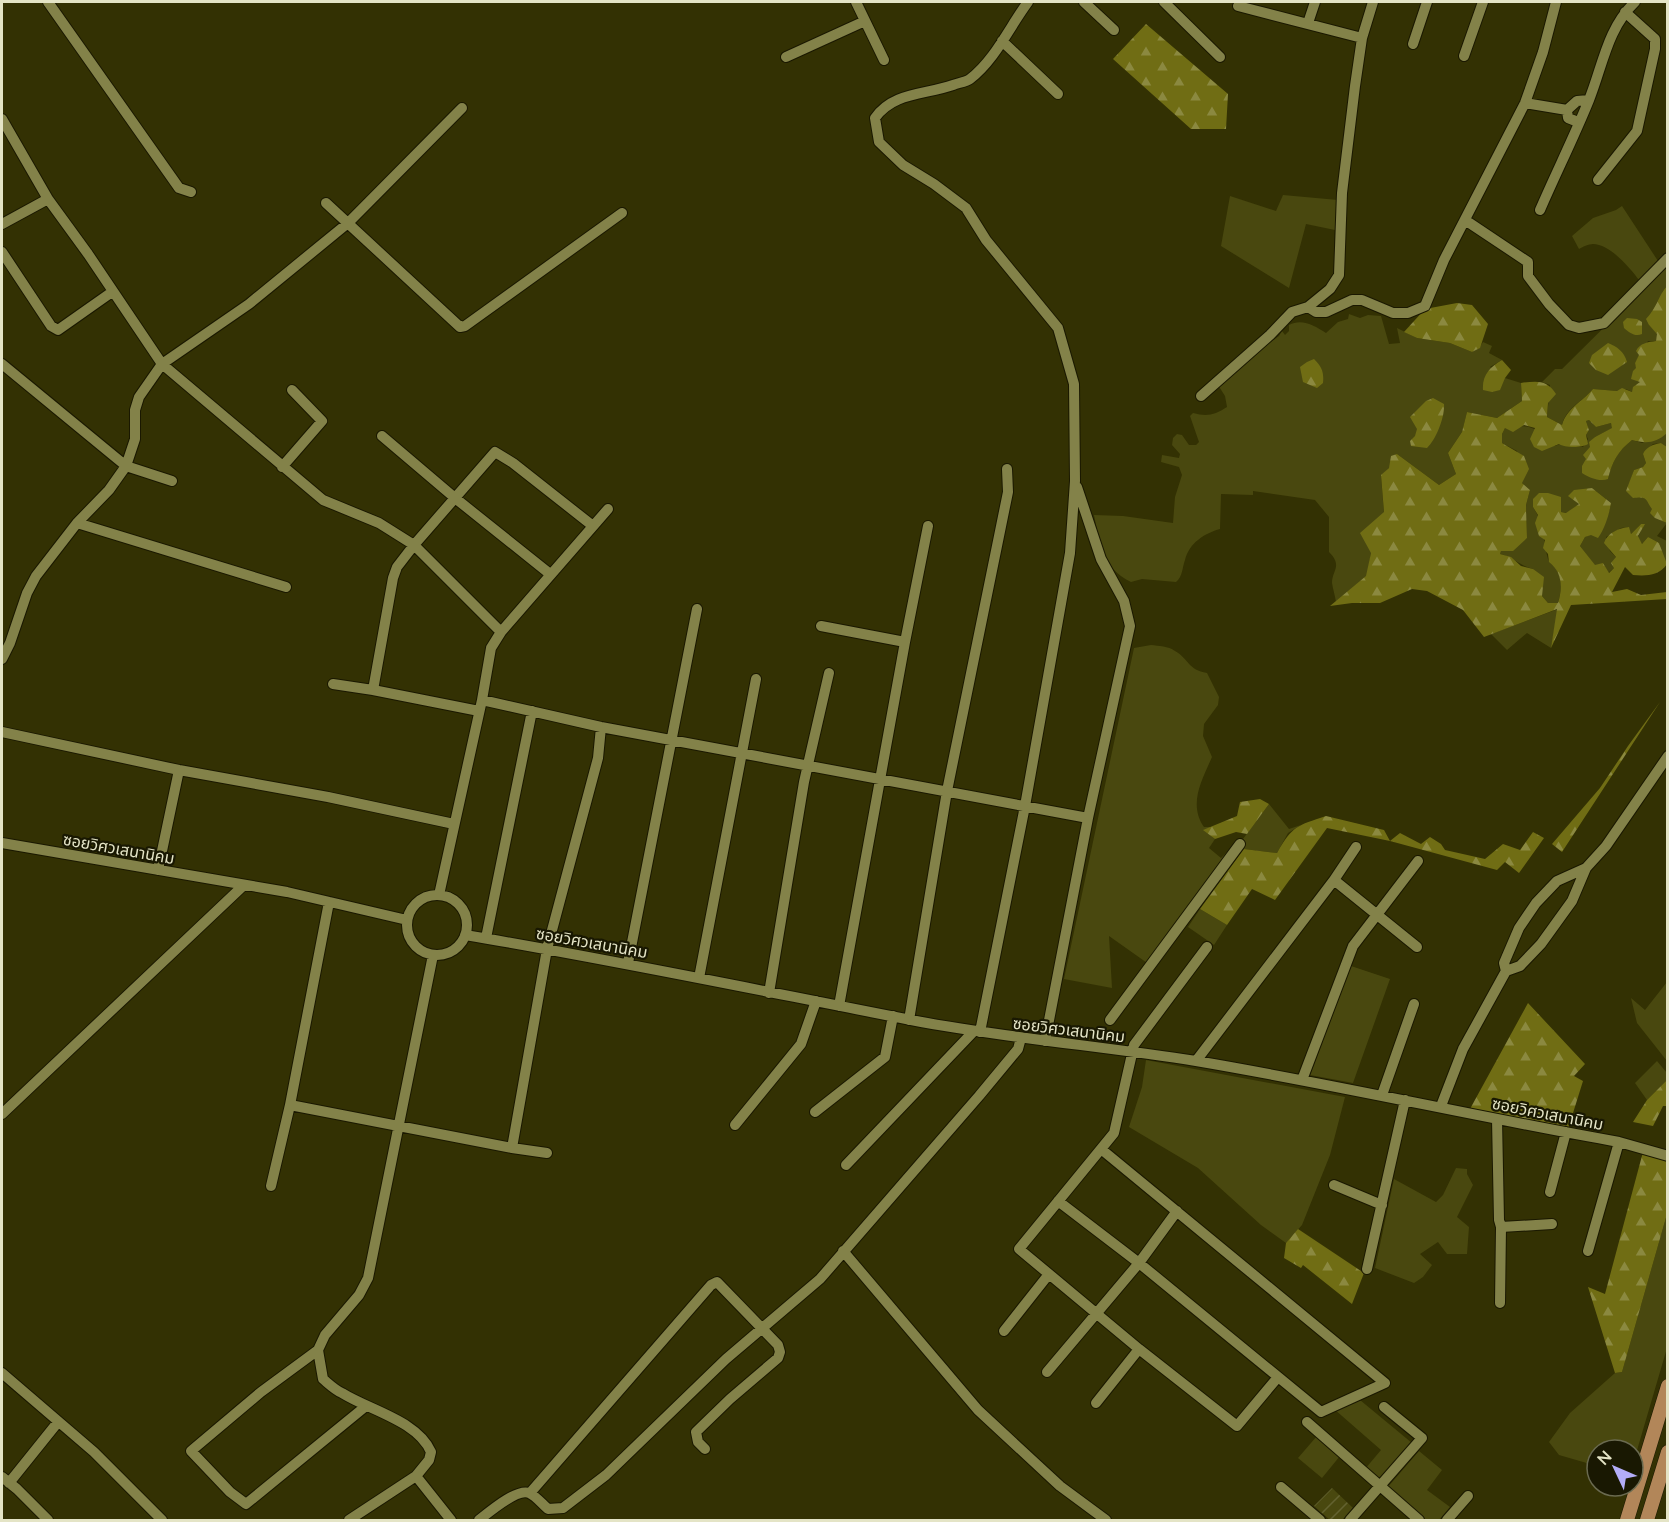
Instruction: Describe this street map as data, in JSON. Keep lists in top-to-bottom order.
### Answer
{
  "streets": {
    "street": ["ซอยวิศวเสนานิคม"]
  },
  "north": "top left"
}
